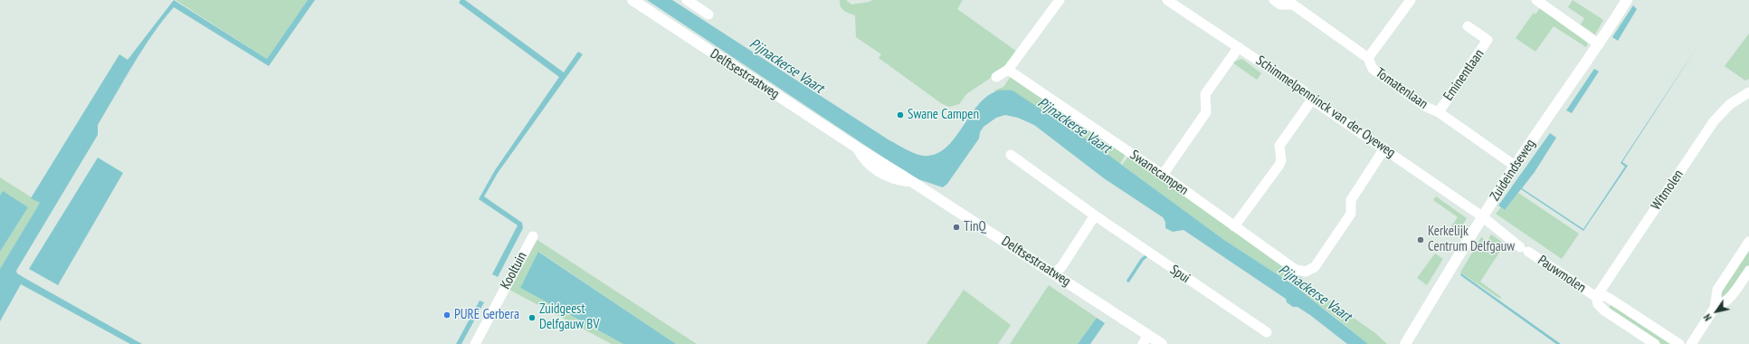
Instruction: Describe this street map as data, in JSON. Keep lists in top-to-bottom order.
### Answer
{
  "streets": {
    "street": [
      "Delftsestraatweg",
      "Eminentlaan",
      "Tomatenlaan",
      "Schimmelpenninck van der Oyeweg",
      "Zuideindseweg",
      "Swanecampen",
      "Witmolen",
      "Kooltuin",
      "Spui",
      "Pauwmolen"
    ]
  },
  "crossings": [
    ["Eminentlaan", "Tomatenlaan"],
    ["Tomatenlaan", "Zuideindseweg"],
    ["Schimmelpenninck van der Oyeweg", "Zuideindseweg"],
    ["Schimmelpenninck van der Oyeweg", "Swanecampen"],
    ["Schimmelpenninck van der Oyeweg", "Pauwmolen"],
    ["Zuideindseweg", "Pauwmolen"],
    ["Witmolen", "Pauwmolen"]
  ],
  "water": ["Pijnackerse Vaart"],
  "places": [
    "Swane Campen",
    "TinQ",
    "Kerkelijk Centrum Delfgauw",
    "PURE Gerbera",
    "Zuidgeest Delfgauw BV"
  ],
  "north": "bottom left"
}
